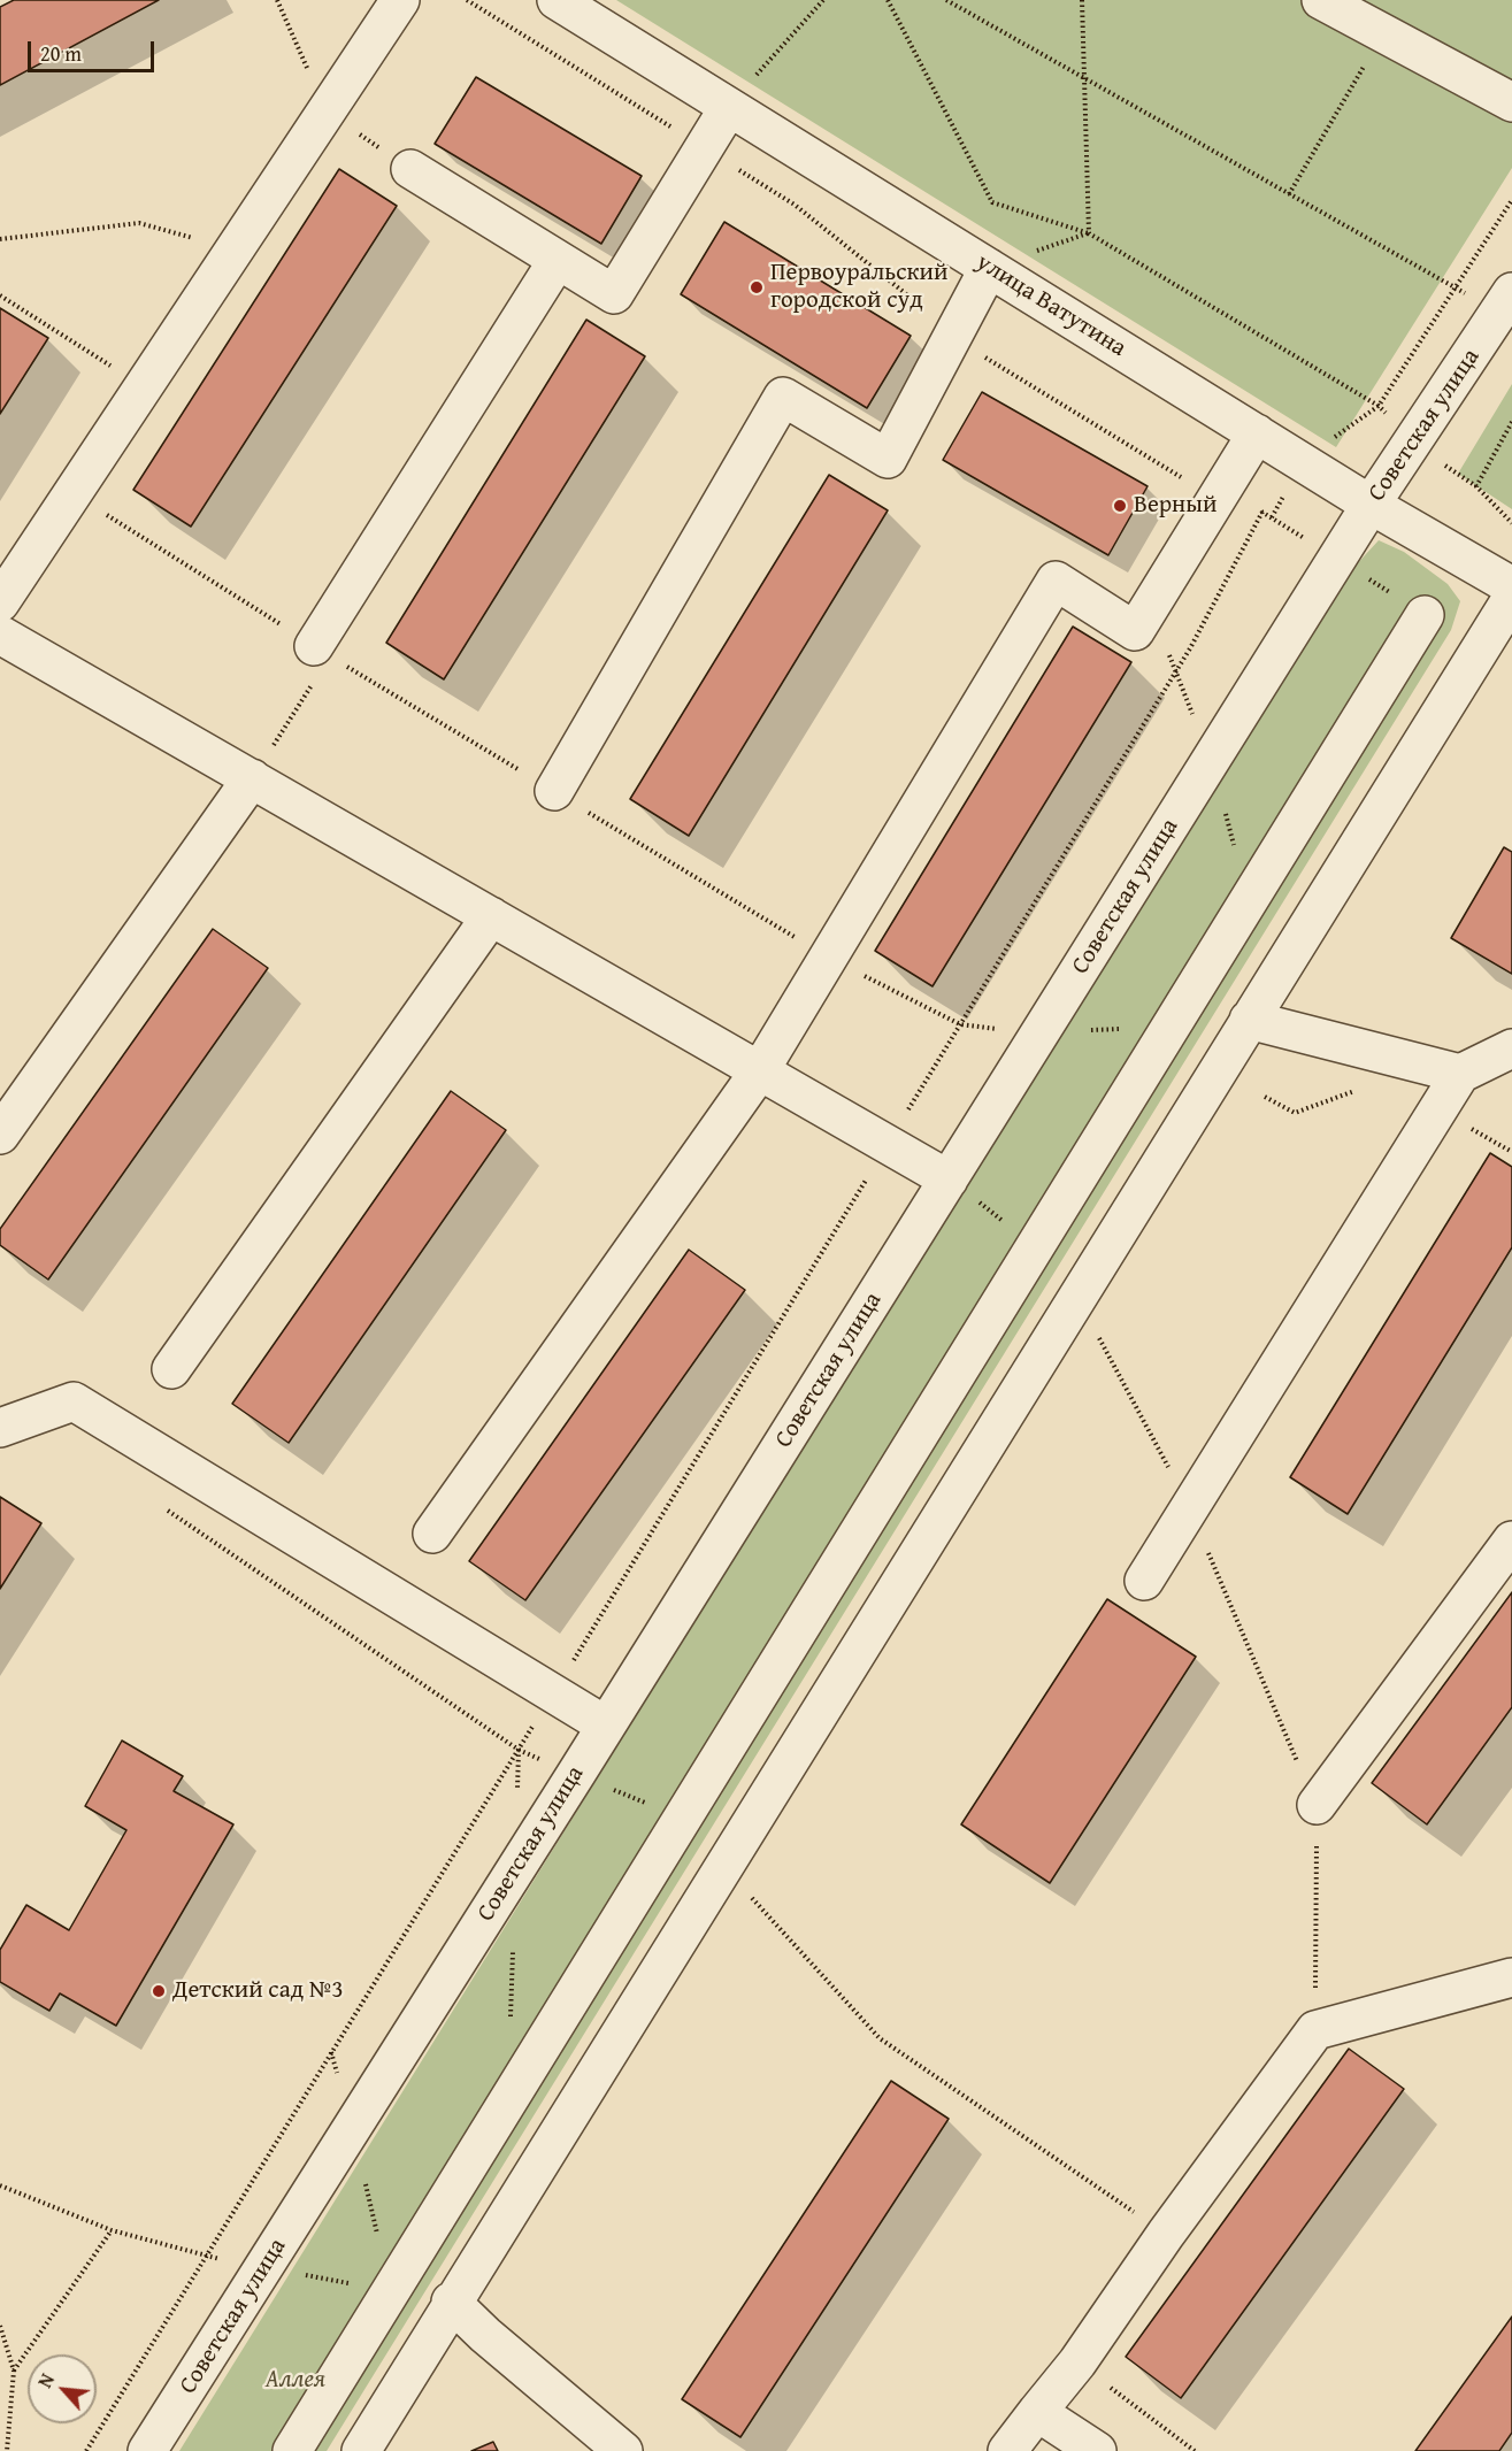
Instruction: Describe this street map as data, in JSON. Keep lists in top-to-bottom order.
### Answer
{
  "streets": {
    "street": ["улица Ватутина", "Советская улица"]
  },
  "crossings": [
    ["улица Ватутина", "Советская улица"]
  ],
  "parks": ["Аллея"],
  "places": ["Первоуральский городской суд", "Верный", "Детский сад №3"],
  "scale_bar": "20 m",
  "north": "top left"
}
